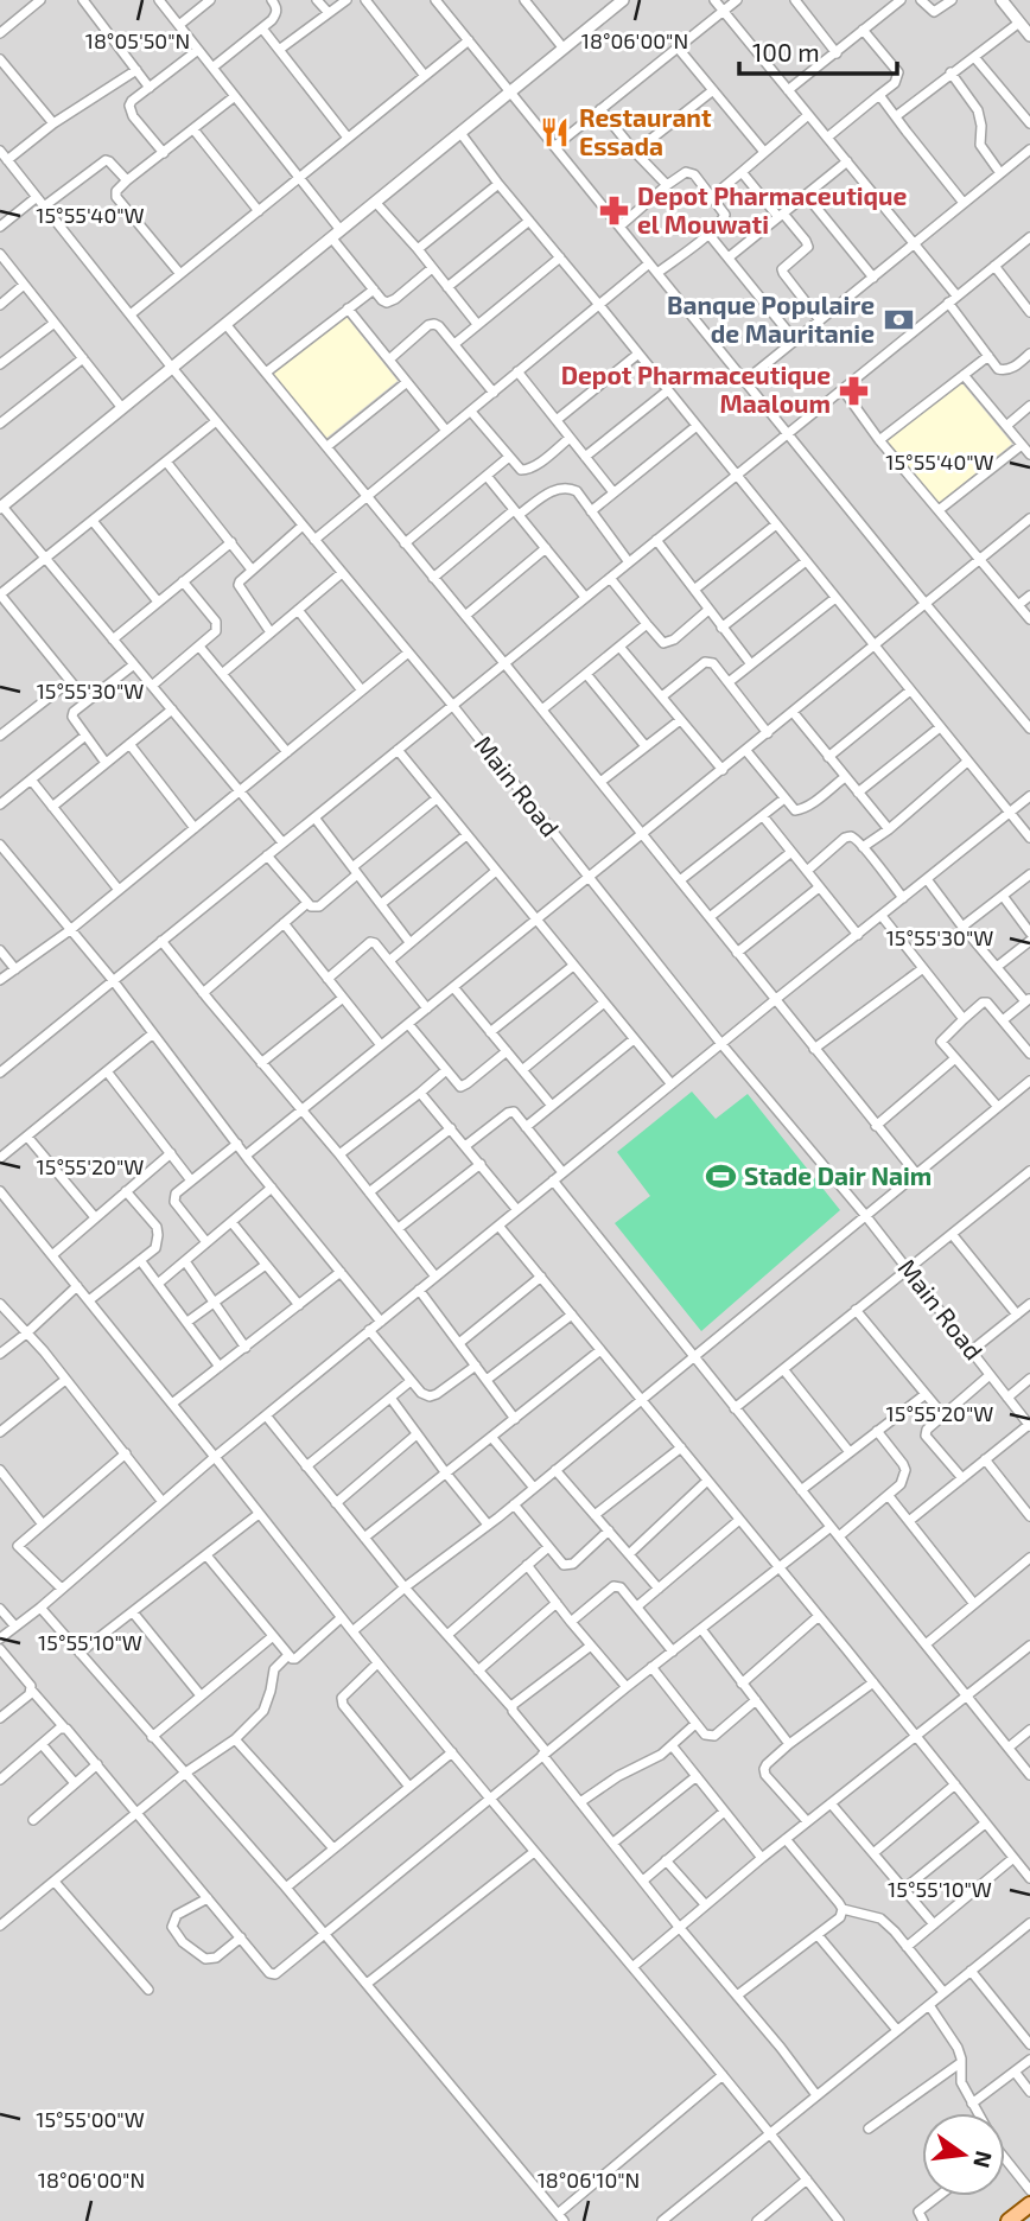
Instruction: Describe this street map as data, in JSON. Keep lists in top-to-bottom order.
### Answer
{
  "streets": {
    "street": ["Main Road"]
  },
  "places": {
    "restaurant": ["Restaurant Essada"],
    "pharmacy": ["Depot Pharmaceutique el Mouwati", "Depot Pharmaceutique Maaloum"],
    "bank": ["Banque Populaire de Mauritanie"],
    "sports": ["Stade Dair Naim"]
  },
  "scale_bar": "100 m",
  "north": "right",
  "coordinates": [
    "18°05'50\"N",
    "18°06'00\"N",
    "15°55'40\"W",
    "15°55'30\"W",
    "15°55'20\"W",
    "15°55'10\"W",
    "15°55'00\"W",
    "18°06'10\"N"
  ]
}
